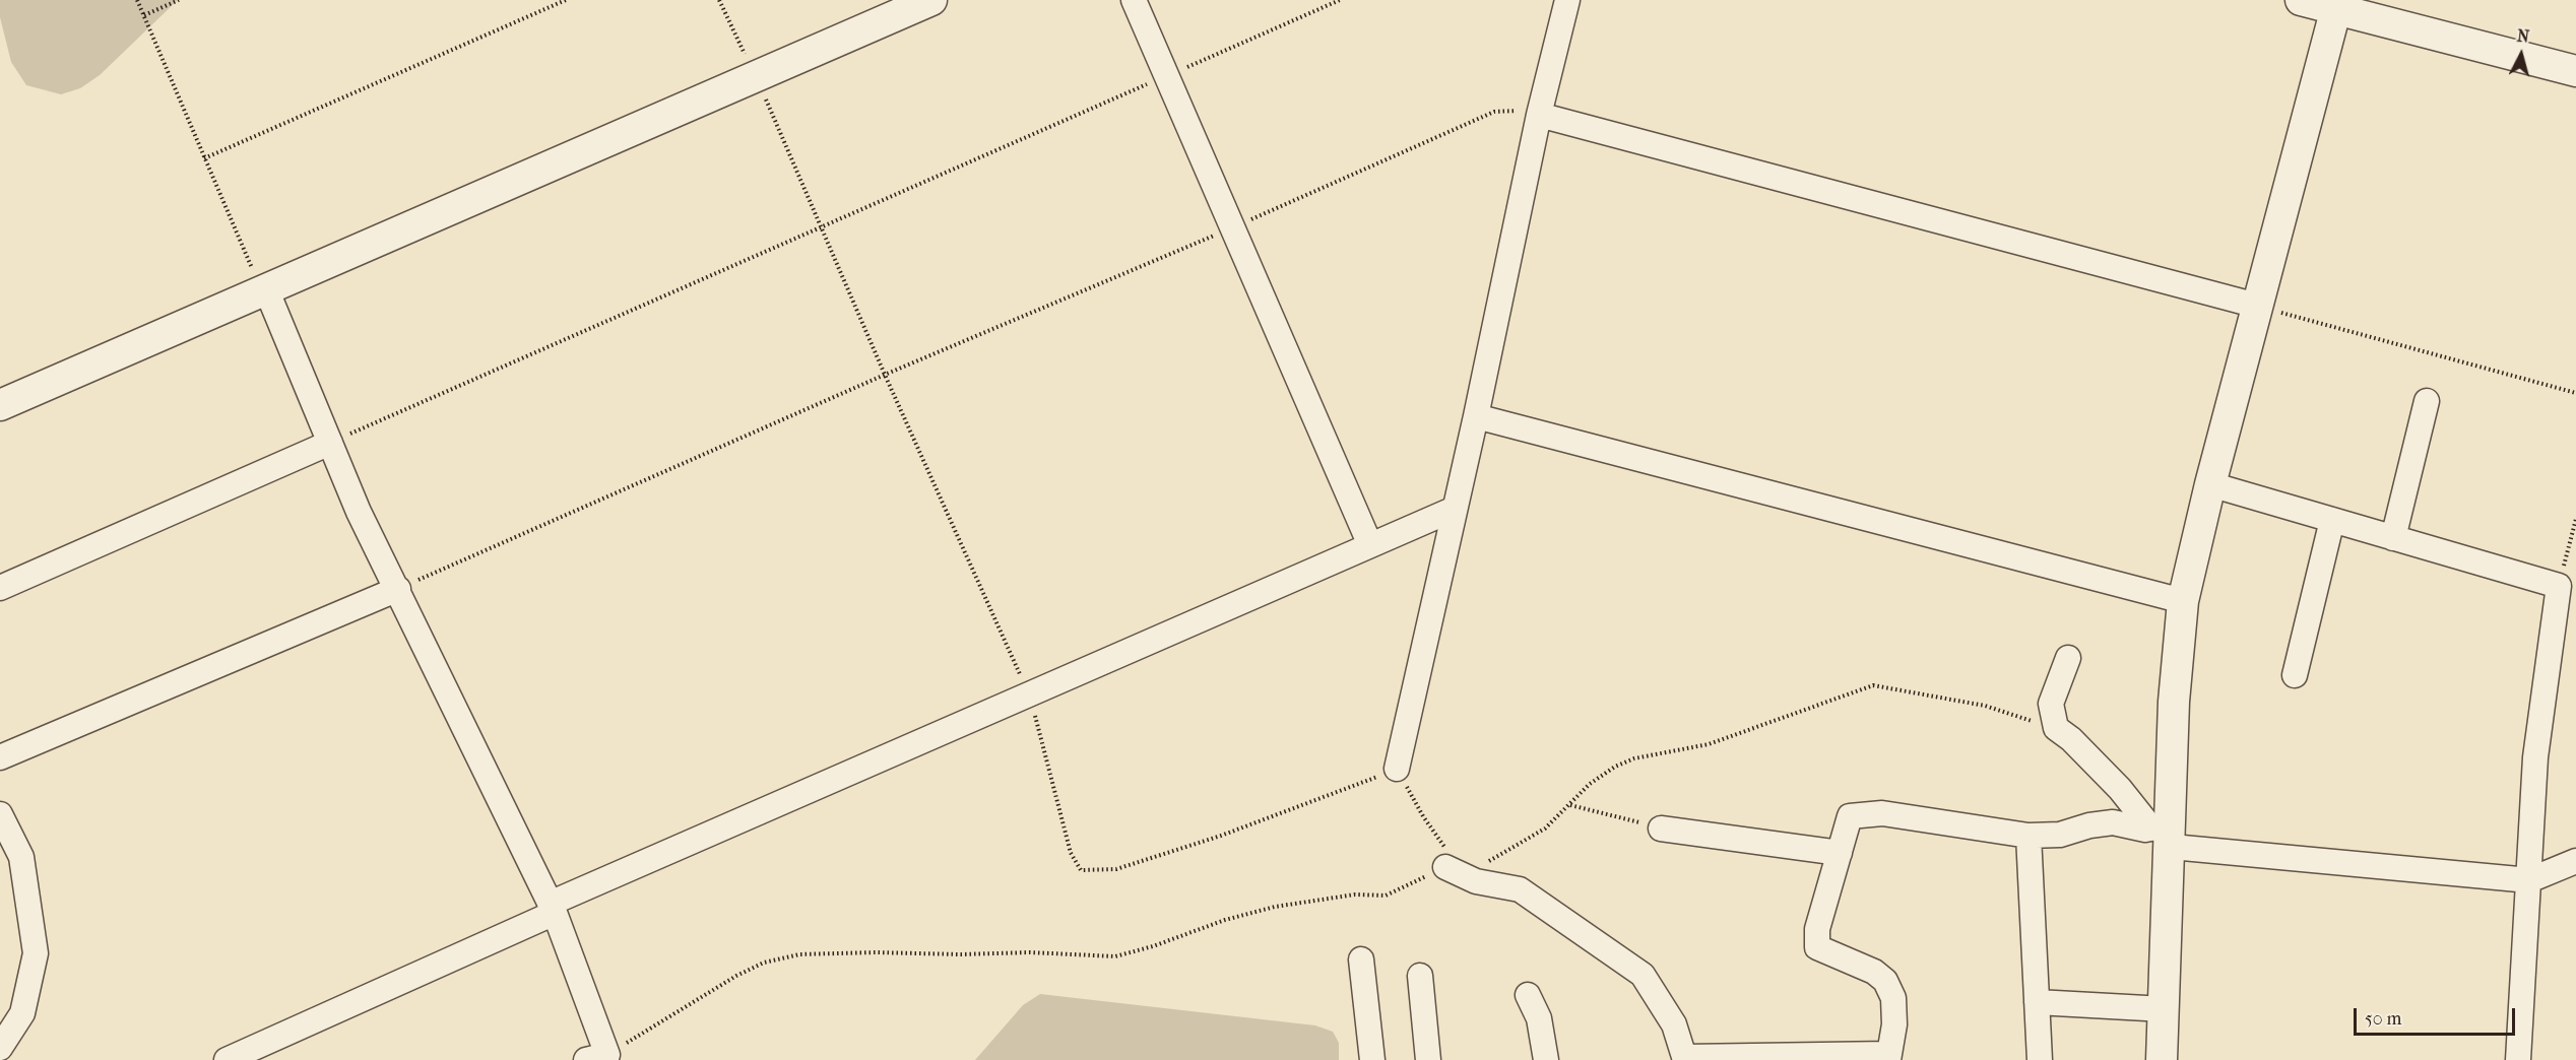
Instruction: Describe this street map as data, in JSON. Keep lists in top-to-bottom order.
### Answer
{
  "scale_bar": "50 m",
  "north": "top"
}
